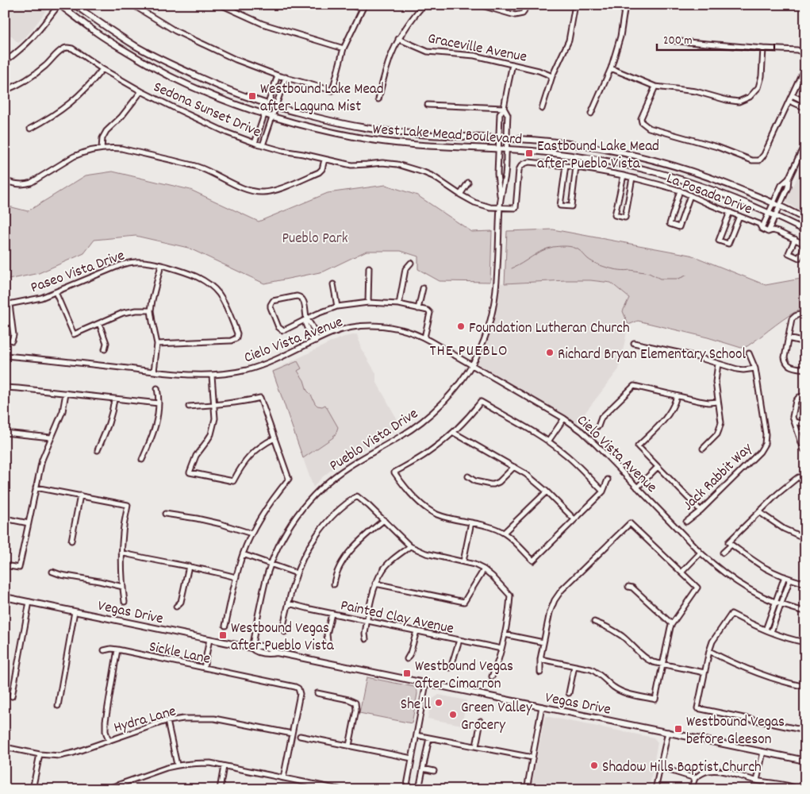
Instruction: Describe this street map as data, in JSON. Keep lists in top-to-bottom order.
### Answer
{
  "streets": {
    "main road": ["West Lake Mead Boulevard", "Vegas Drive"],
    "street": [
      "Graceville Avenue",
      "Sedona Sunset Drive",
      "La Posada Drive",
      "Paseo Vista Drive",
      "Cielo Vista Avenue",
      "Pueblo Vista Drive",
      "Jack Rabbit Way",
      "Painted Clay Avenue",
      "Sickle Lane",
      "Hydra Lane"
    ]
  },
  "crossings": [
    ["Graceville Avenue", "Pueblo Vista Drive"],
    ["Sedona Sunset Drive", "La Posada Drive"],
    ["Sedona Sunset Drive", "Pueblo Vista Drive"],
    ["West Lake Mead Boulevard", "Pueblo Vista Drive"],
    ["La Posada Drive", "Pueblo Vista Drive"],
    ["Cielo Vista Avenue", "Pueblo Vista Drive"],
    ["Pueblo Vista Drive", "Vegas Drive"],
    ["Sickle Lane", "Hydra Lane"]
  ],
  "districts": ["THE PUEBLO"],
  "parks": ["Pueblo Park"],
  "places": {
    "transit": [
      "Westbound Lake Mead after Laguna Mist",
      "Eastbound Lake Mead after Pueblo Vista",
      "Westbound Vegas after Pueblo Vista",
      "Westbound Vegas after Cimarron",
      "Westbound Vegas before Gleeson"
    ],
    "other": [
      "Foundation Lutheran Church",
      "Richard Bryan Elementary School",
      "She’ll",
      "Green Valley Grocery",
      "Shadow Hills Baptist Church"
    ]
  },
  "scale_bar": "200 m"
}
